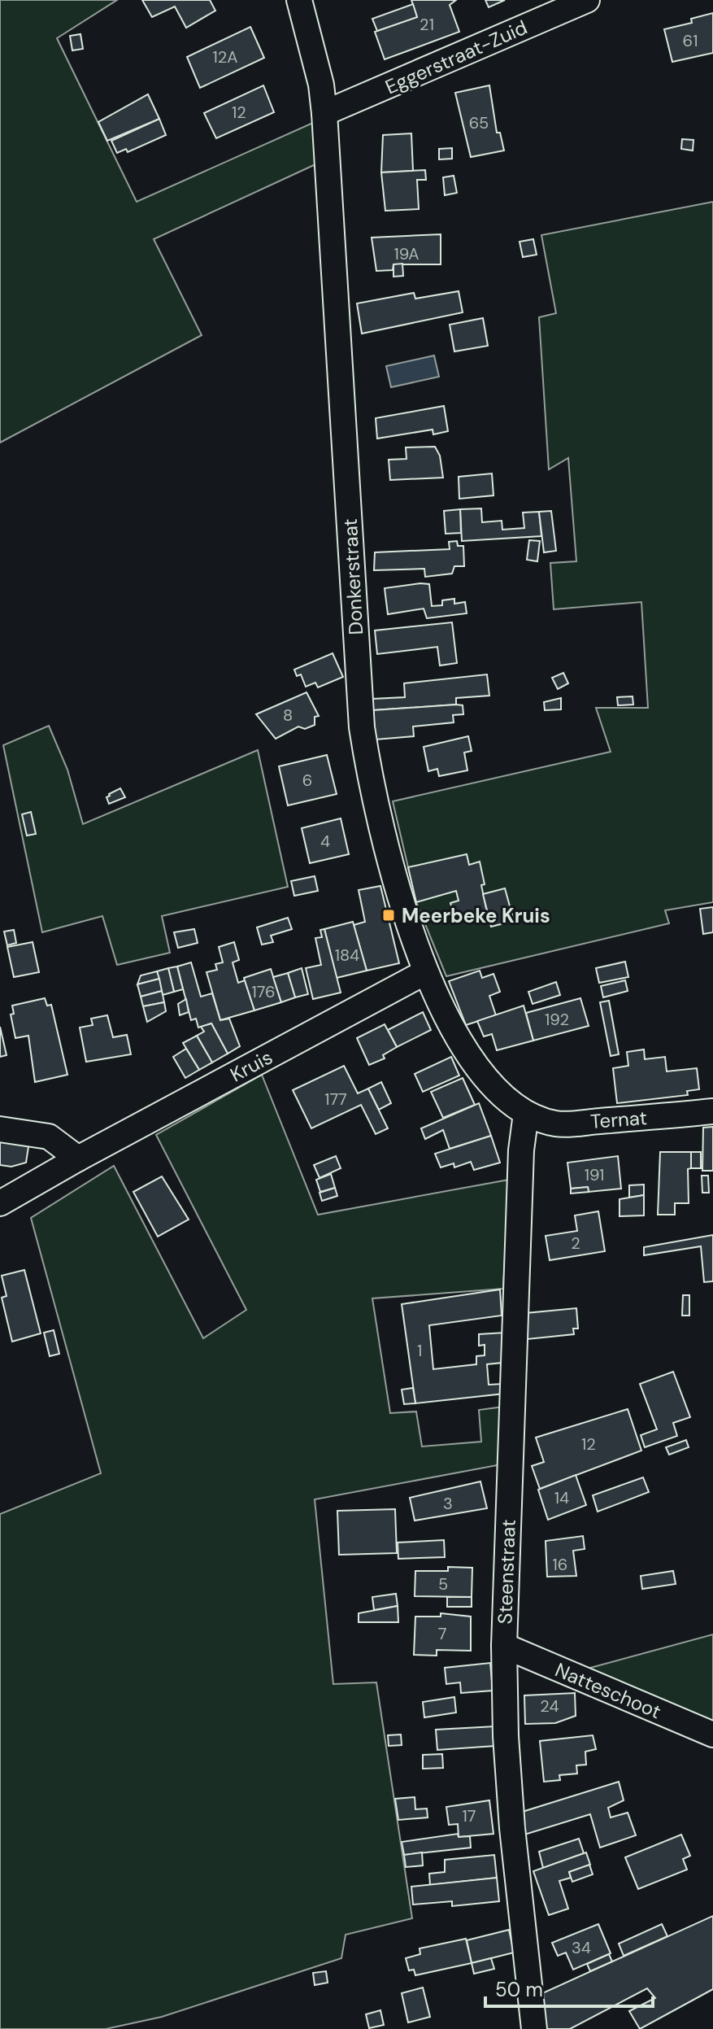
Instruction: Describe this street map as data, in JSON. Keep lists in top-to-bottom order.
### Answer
{
  "streets": {
    "street": [
      "Eggerstraat-Zuid",
      "Donkerstraat",
      "Kruis",
      "Ternat",
      "Steenstraat",
      "Natteschoot"
    ]
  },
  "crossings": [
    ["Eggerstraat-Zuid", "Donkerstraat"],
    ["Donkerstraat", "Kruis"],
    ["Donkerstraat", "Ternat"],
    ["Donkerstraat", "Steenstraat"],
    ["Ternat", "Steenstraat"],
    ["Steenstraat", "Natteschoot"]
  ],
  "places": {
    "transit": ["Meerbeke Kruis"]
  },
  "house_numbers": [
    "21",
    "61",
    "12A",
    "12",
    "65",
    "19A",
    "8",
    "6",
    "4",
    "184",
    "176",
    "192",
    "177",
    "191",
    "2",
    "1",
    "12",
    "14",
    "3",
    "16",
    "5",
    "7",
    "24",
    "17",
    "34"
  ],
  "scale_bar": "50 m"
}
